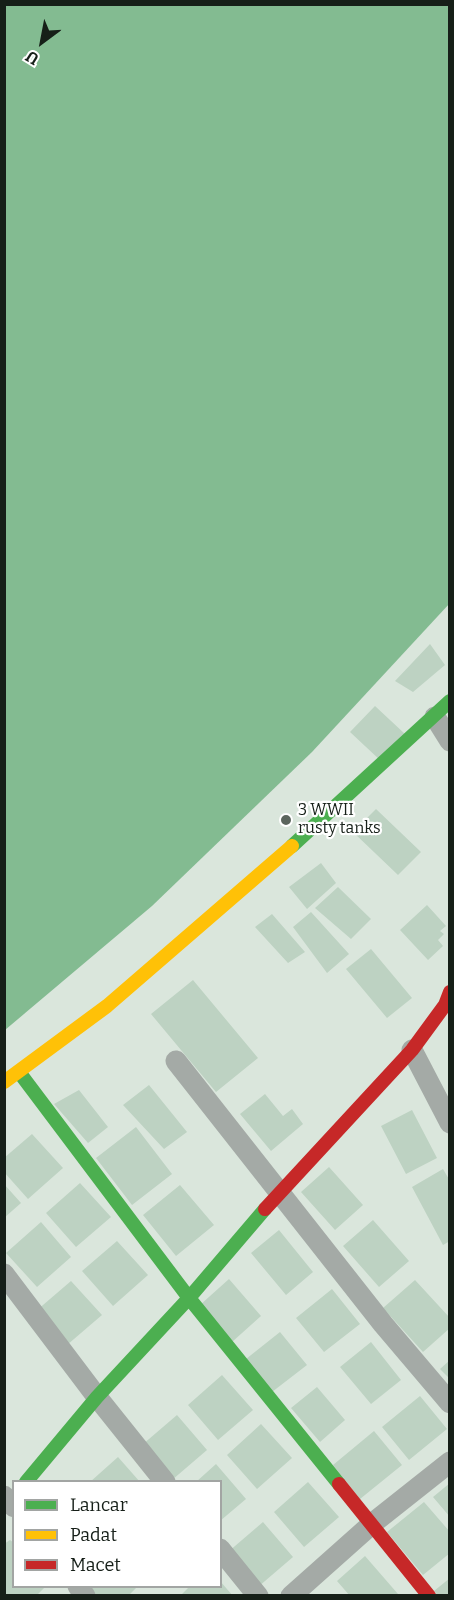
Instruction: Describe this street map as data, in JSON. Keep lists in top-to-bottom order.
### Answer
{
  "places": ["3 WWII rusty tanks"],
  "legend": ["Lancar", "Padat", "Macet"],
  "north": "bottom left"
}
